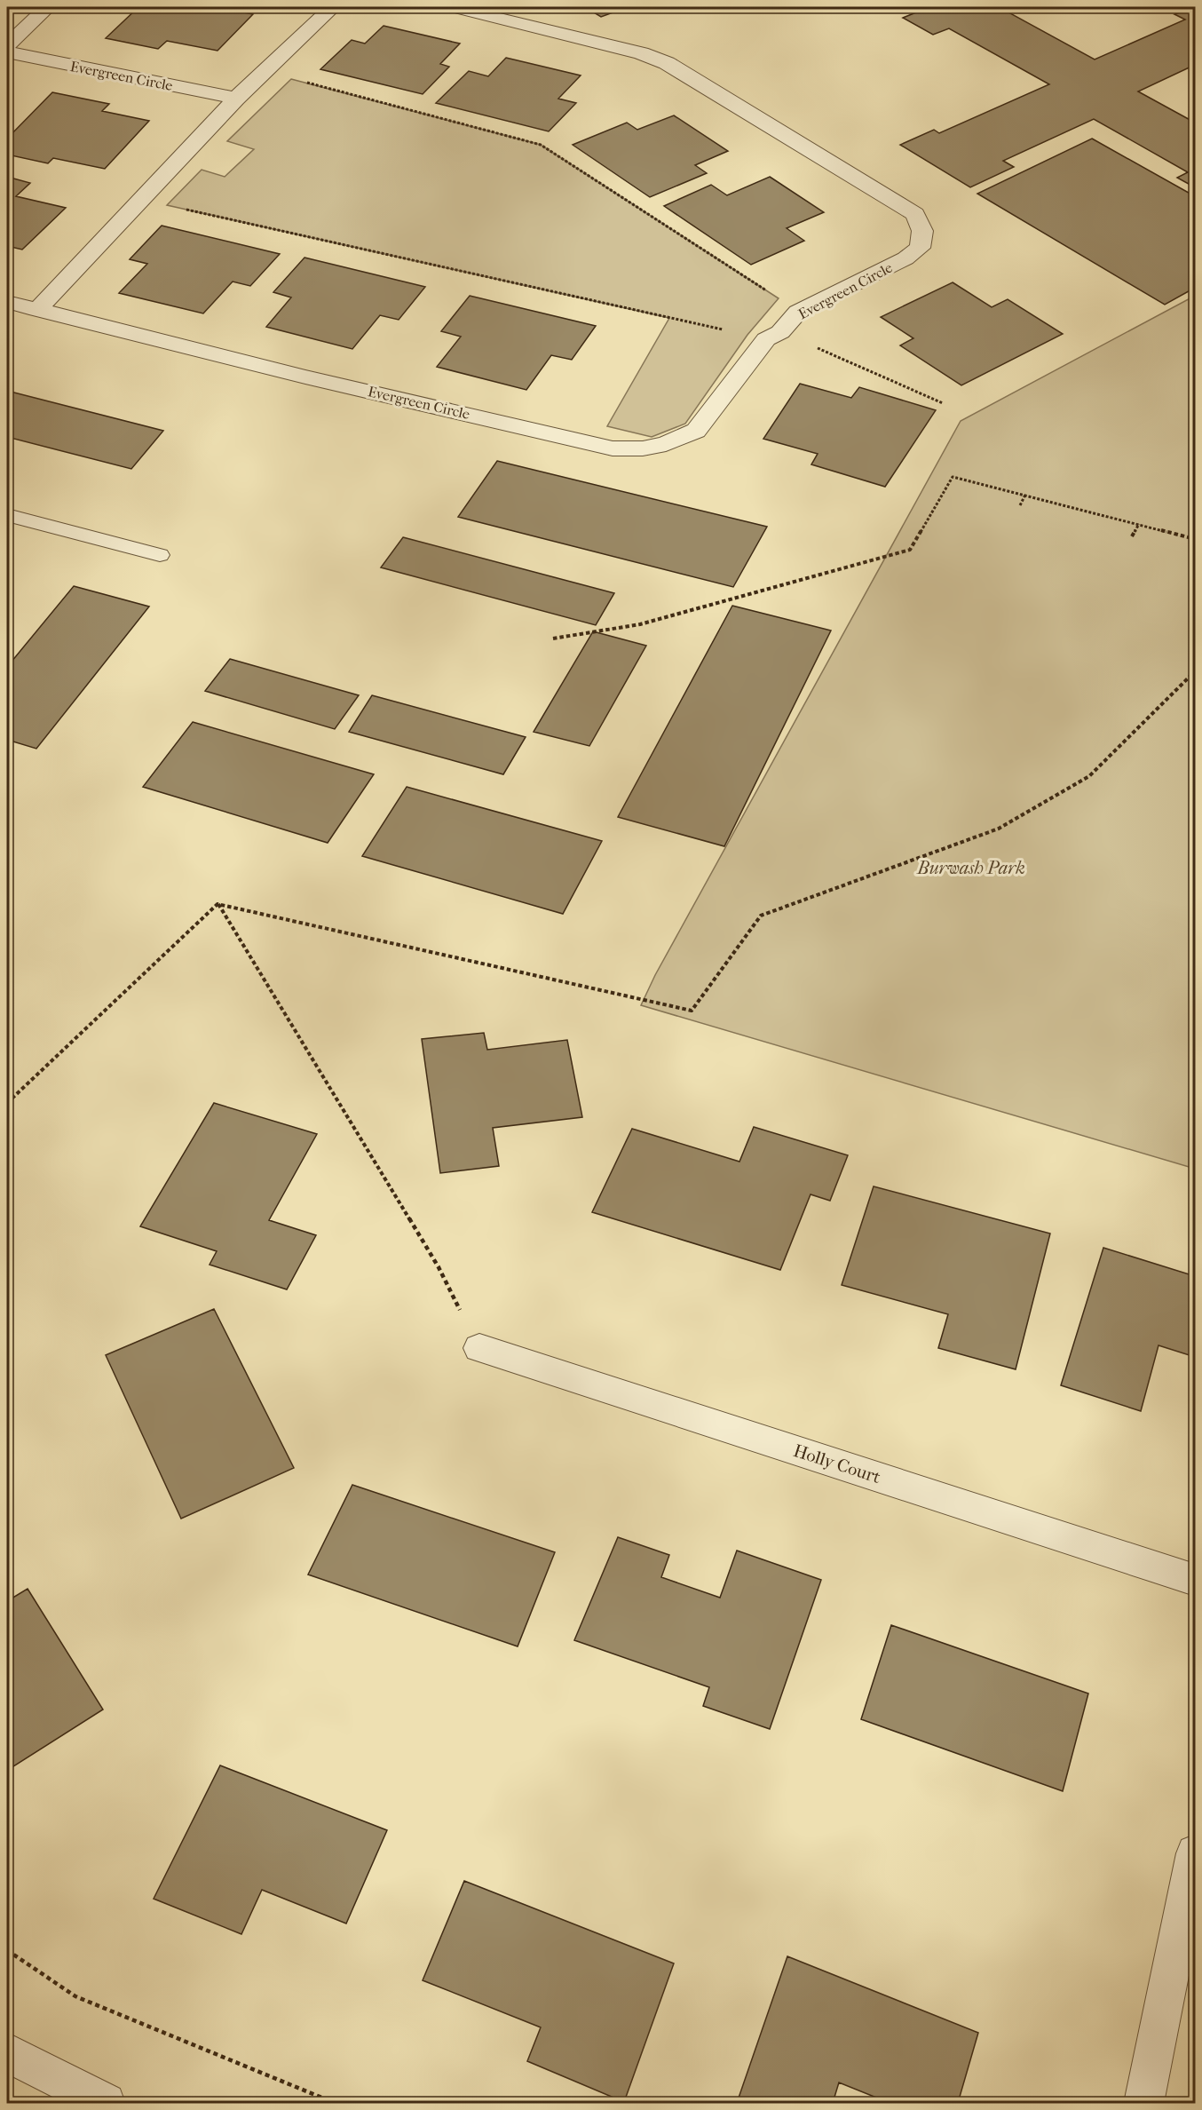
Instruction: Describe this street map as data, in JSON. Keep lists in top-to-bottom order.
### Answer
{
  "streets": {
    "street": ["Evergreen Circle", "Holly Court"]
  },
  "parks": ["Burwash Park"]
}
